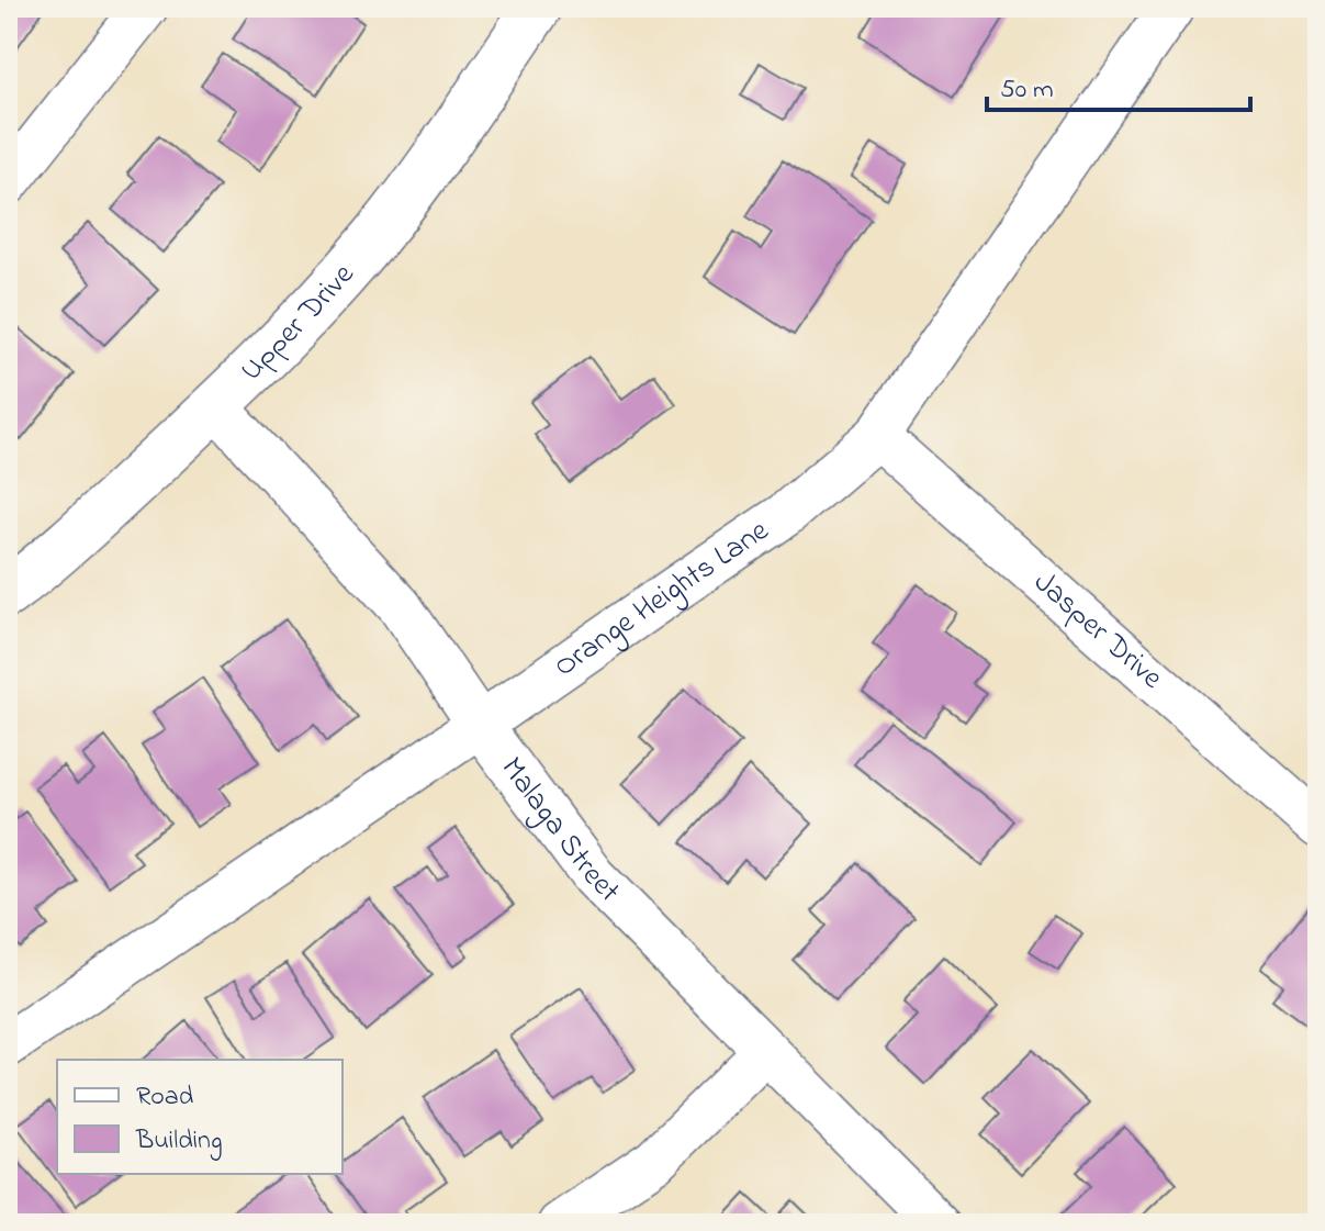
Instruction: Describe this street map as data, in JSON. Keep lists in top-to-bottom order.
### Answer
{
  "streets": {
    "main road": ["Upper Drive"],
    "street": ["Orange Heights Lane", "Jasper Drive", "Malaga Street"]
  },
  "crossings": [
    ["Upper Drive", "Malaga Street"],
    ["Orange Heights Lane", "Jasper Drive"],
    ["Orange Heights Lane", "Malaga Street"]
  ],
  "legend": ["Road", "Building"],
  "scale_bar": "50 m"
}
